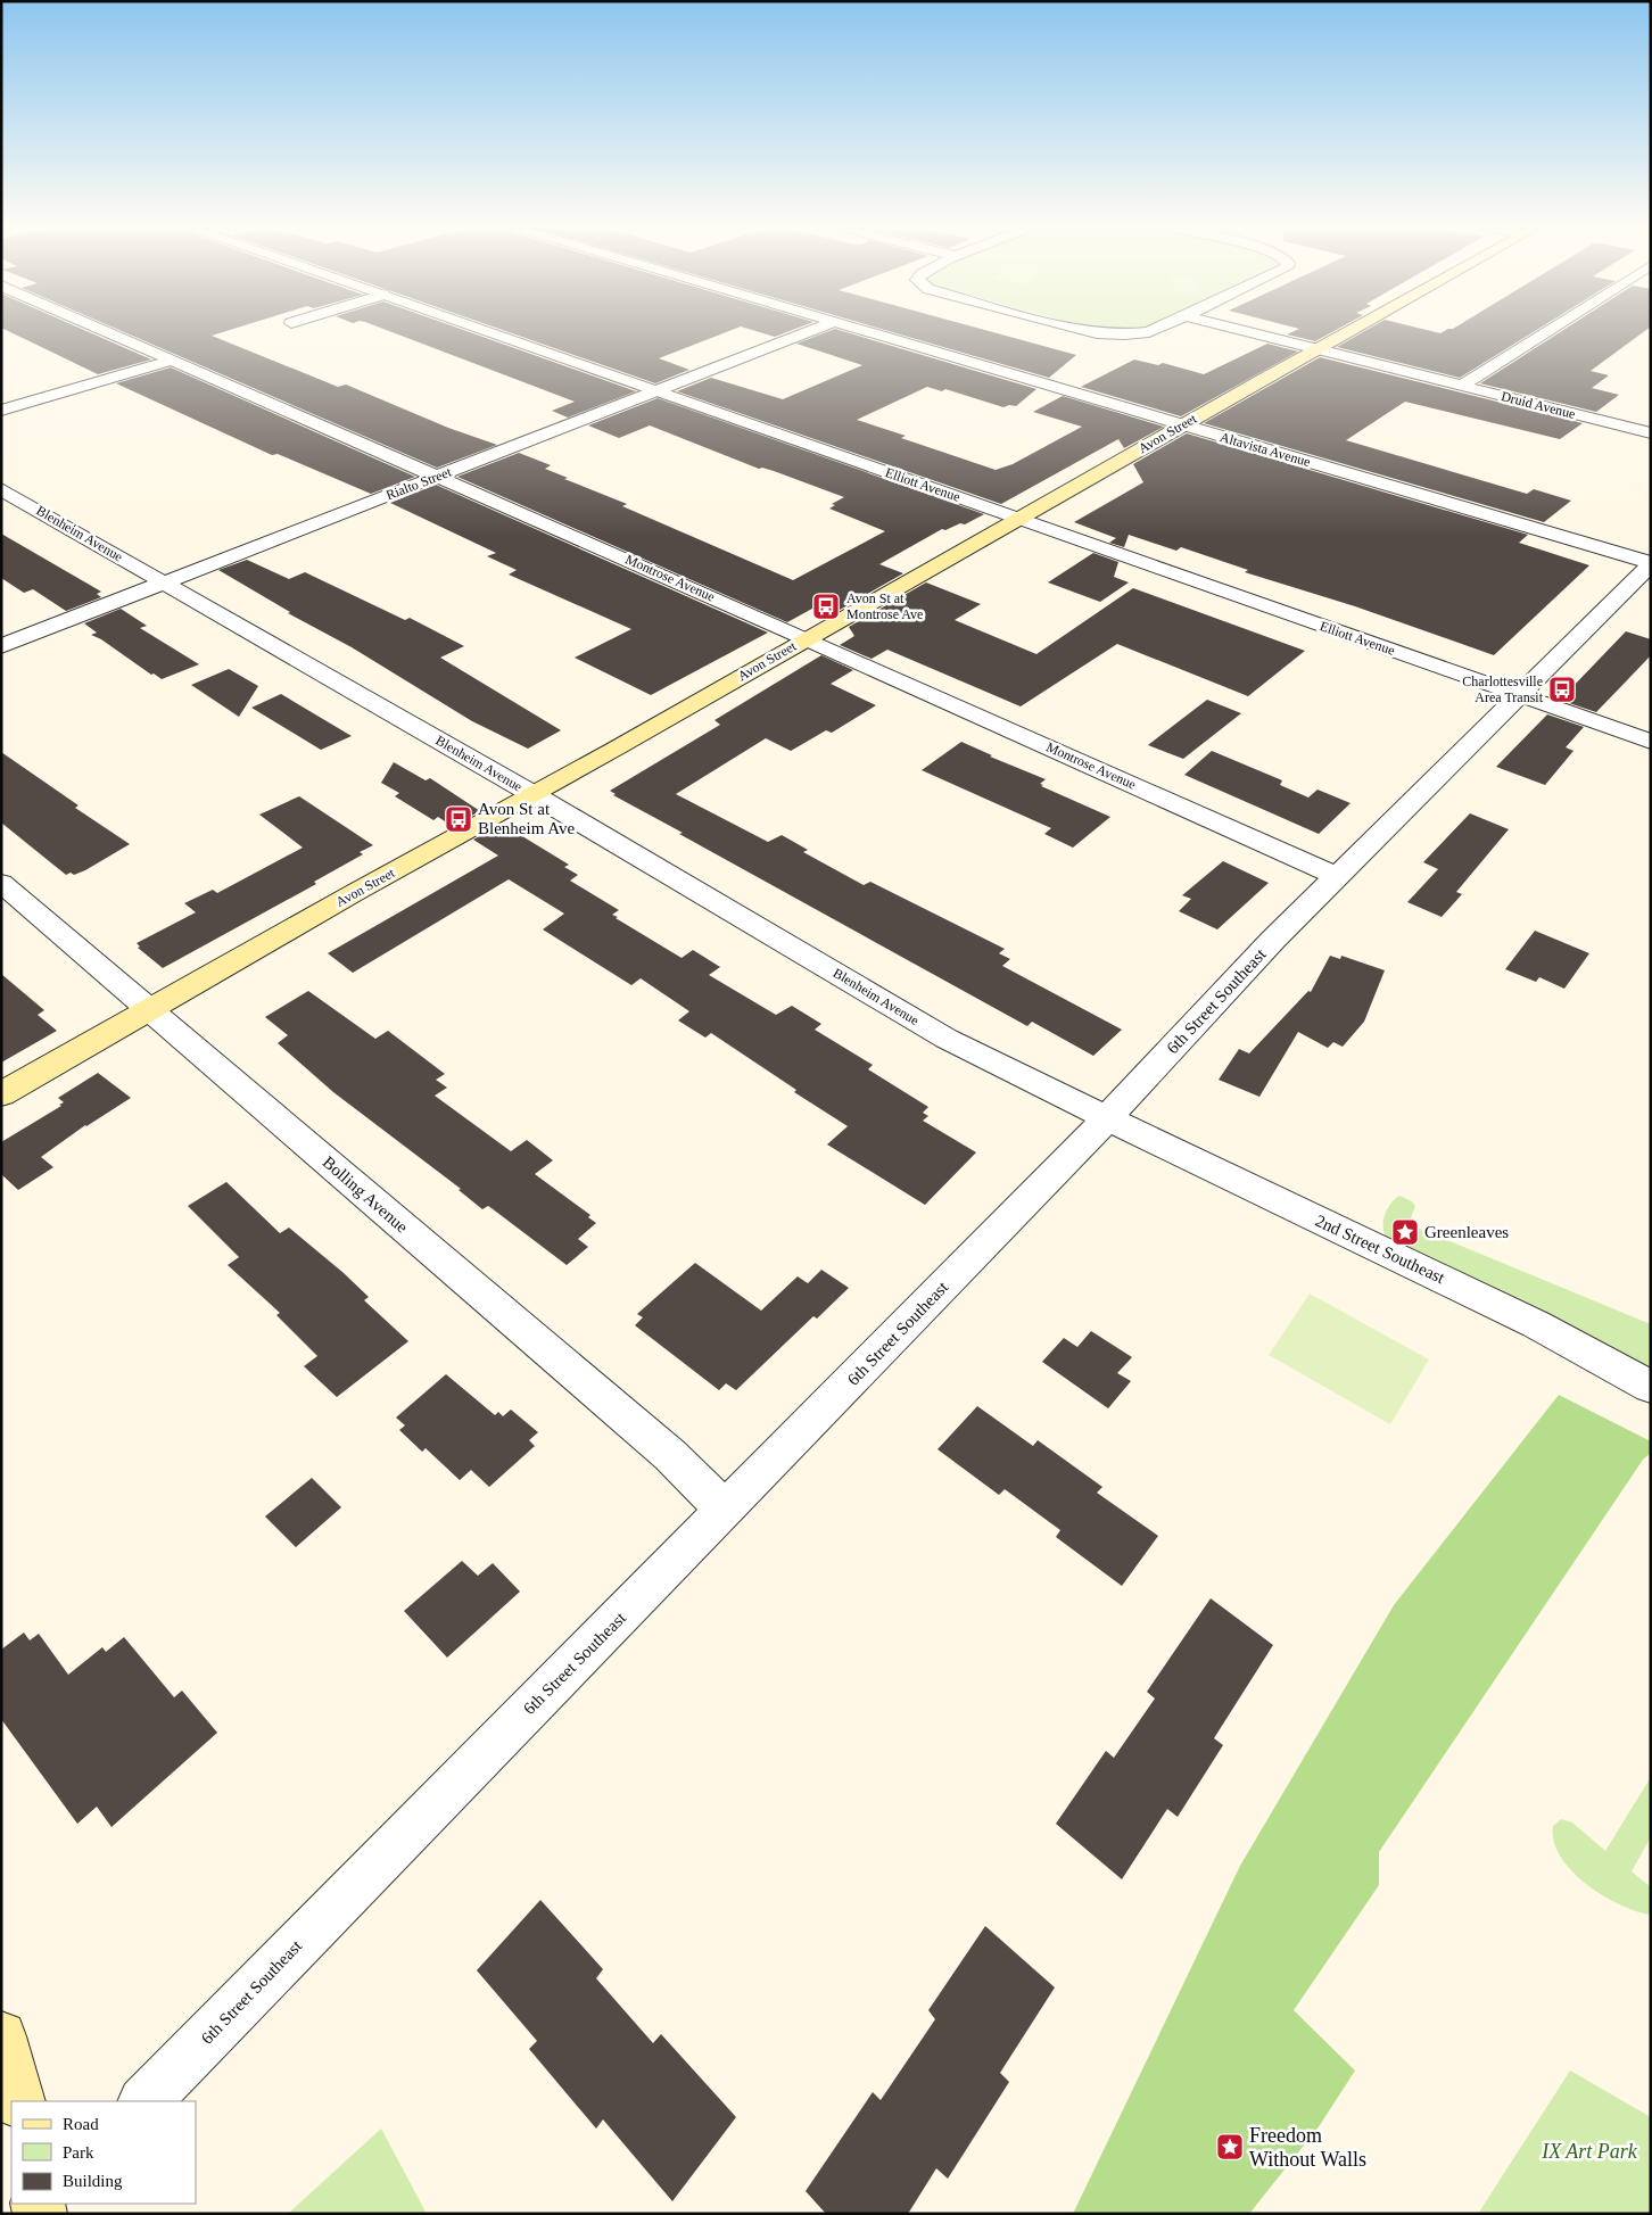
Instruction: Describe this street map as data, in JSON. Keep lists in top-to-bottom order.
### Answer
{
  "streets": {
    "main road": ["Avon Street"],
    "street": [
      "Druid Avenue",
      "Altavista Avenue",
      "Rialto Street",
      "Elliott Avenue",
      "Blenheim Avenue",
      "Montrose Avenue",
      "6th Street Southeast",
      "Bolling Avenue",
      "2nd Street Southeast"
    ]
  },
  "crossings": [
    ["Druid Avenue", "Avon Street"],
    ["Avon Street", "Altavista Avenue"],
    ["Avon Street", "Elliott Avenue"],
    ["Avon Street", "Blenheim Avenue"],
    ["Avon Street", "Montrose Avenue"],
    ["Avon Street", "Bolling Avenue"],
    ["Altavista Avenue", "6th Street Southeast"],
    ["Rialto Street", "Elliott Avenue"],
    ["Rialto Street", "Blenheim Avenue"],
    ["Rialto Street", "Montrose Avenue"],
    ["Elliott Avenue", "6th Street Southeast"],
    ["Blenheim Avenue", "6th Street Southeast"],
    ["Blenheim Avenue", "2nd Street Southeast"],
    ["Montrose Avenue", "6th Street Southeast"],
    ["6th Street Southeast", "Bolling Avenue"],
    ["6th Street Southeast", "2nd Street Southeast"]
  ],
  "parks": ["IX Art Park"],
  "places": {
    "bus stop": ["Avon St at Montrose Ave", "Charlottesville Area Transit", "Avon St at Blenheim Ave"],
    "place": ["Greenleaves", "Freedom Without Walls"]
  },
  "legend": ["Road", "Park", "Building"]
}
